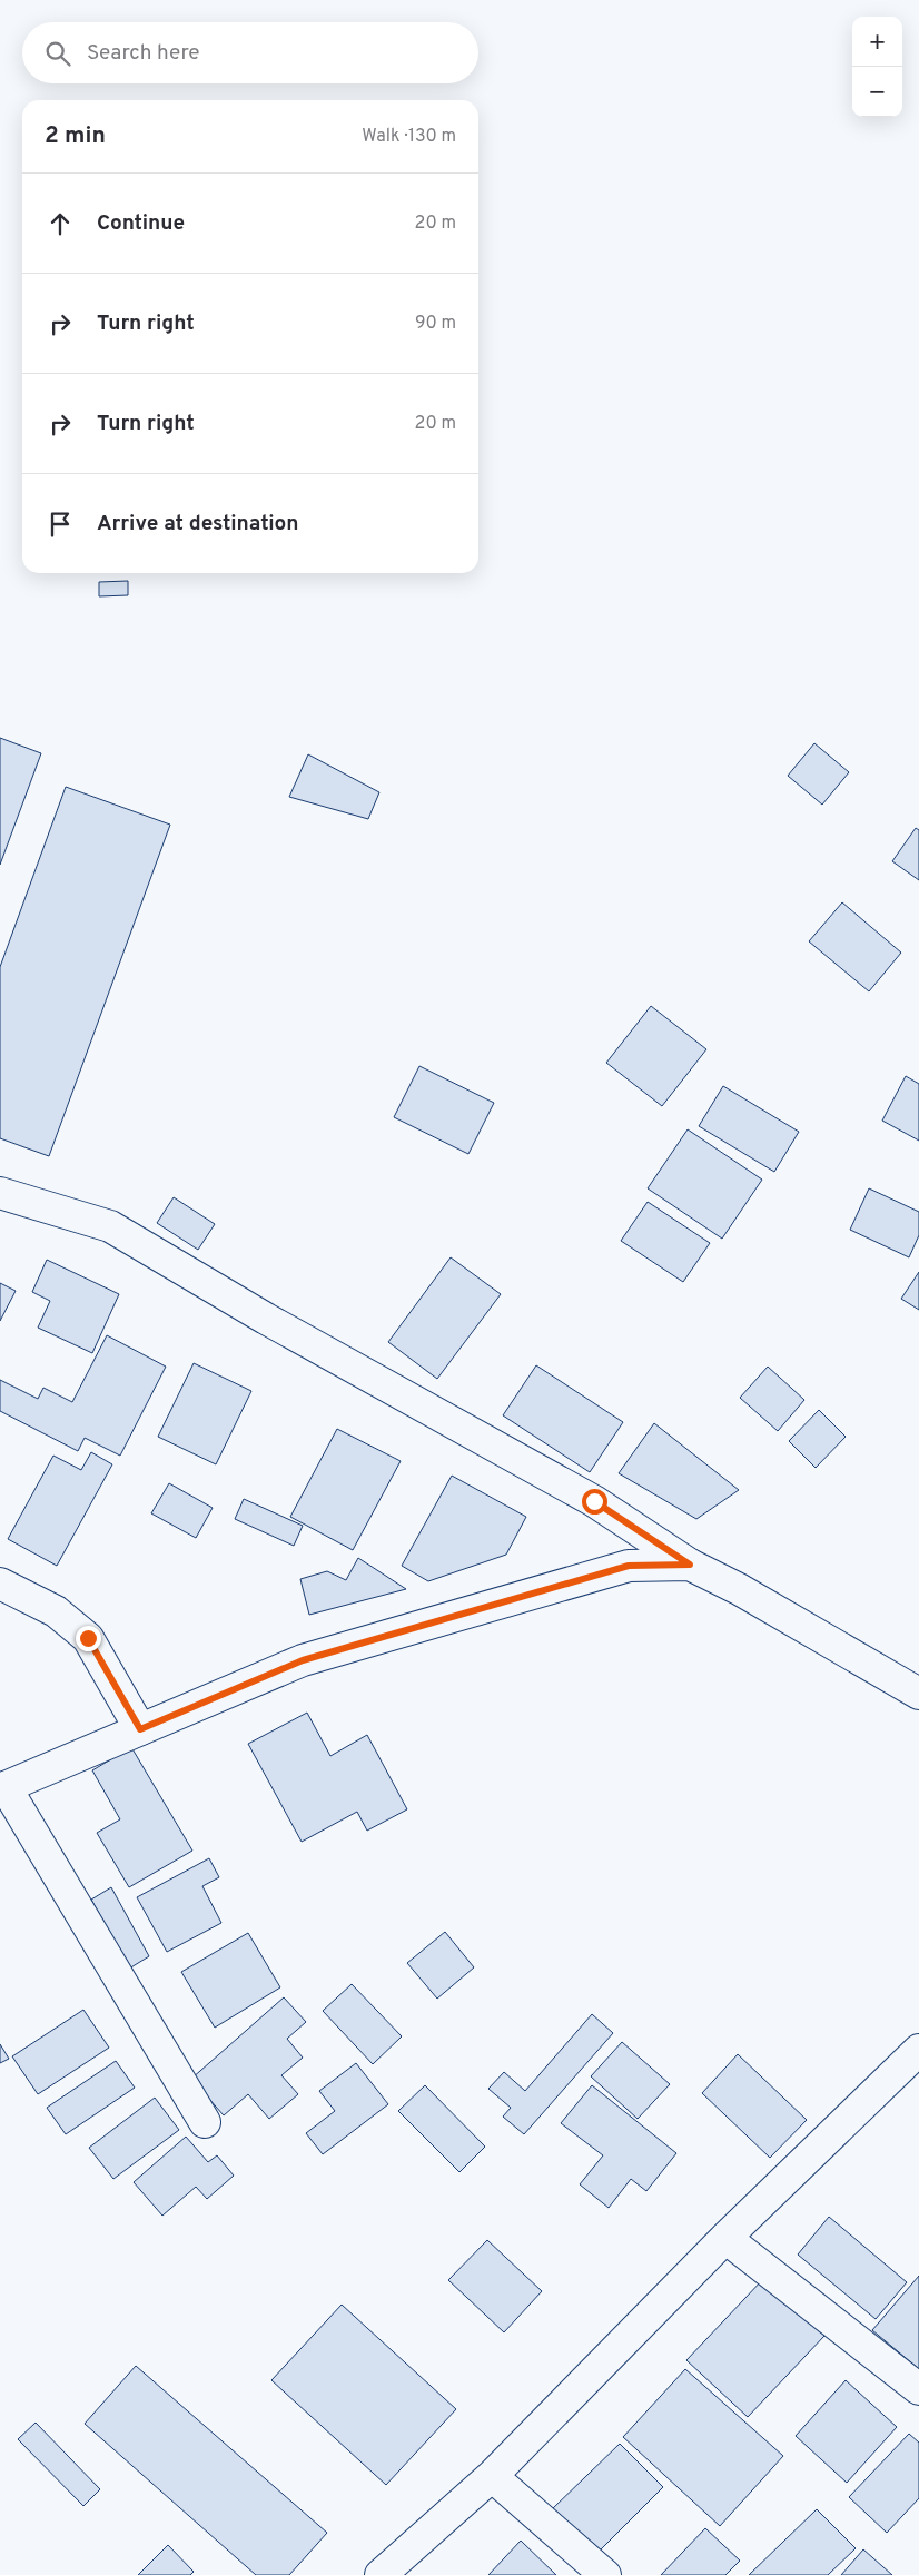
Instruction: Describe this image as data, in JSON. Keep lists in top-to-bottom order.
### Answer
{
  "page": {
    "map_buttons": ["+", "−"],
    "search": "Search here",
    "heading": ["2 min", "Walk · 130 m"],
    "list": [
      ["Continue", "20 m"],
      ["Turn right", "90 m"],
      ["Turn right", "20 m"],
      "Arrive at destination"
    ]
  }
}
